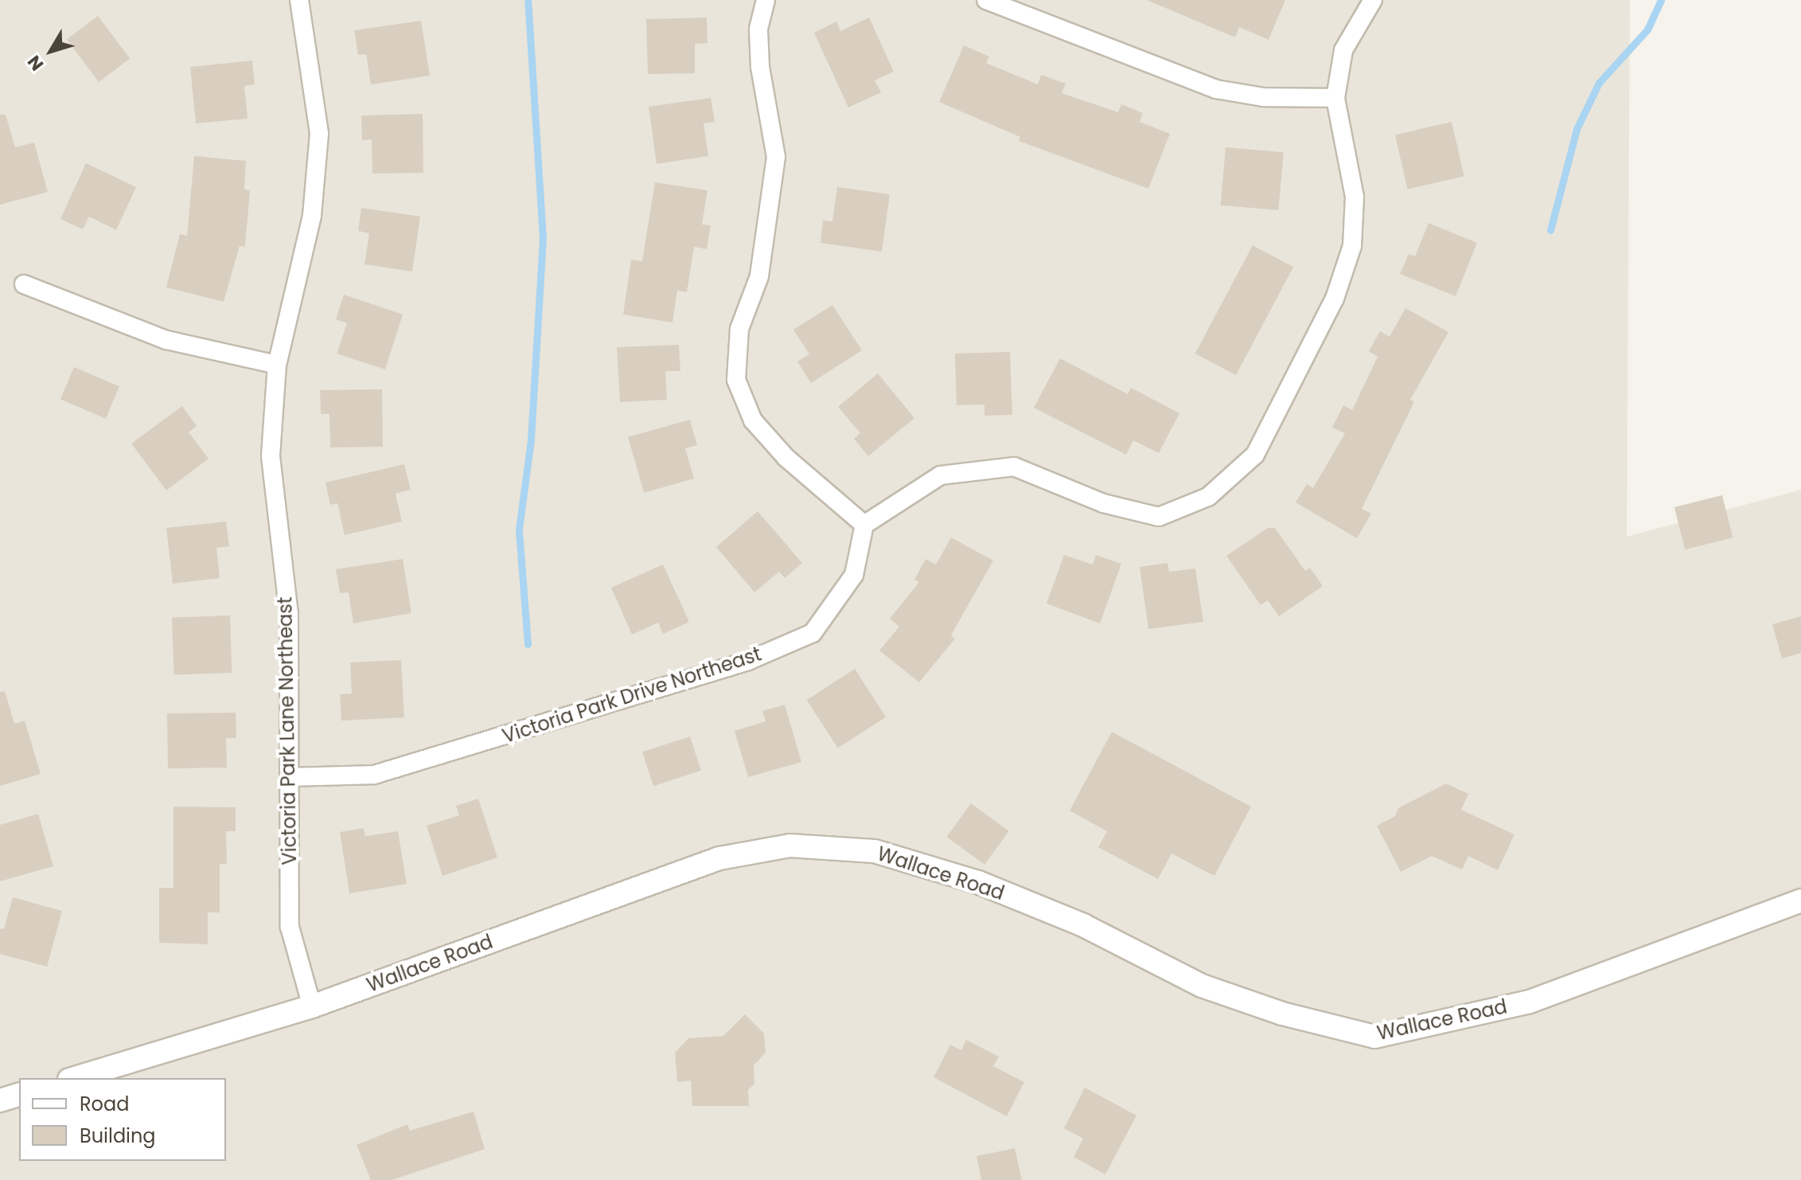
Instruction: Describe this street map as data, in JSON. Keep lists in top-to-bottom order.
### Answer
{
  "streets": {
    "street": ["Victoria Park Drive Northeast", "Victoria Park Lane Northeast", "Wallace Road"]
  },
  "crossings": [
    ["Victoria Park Drive Northeast", "Victoria Park Lane Northeast"],
    ["Victoria Park Lane Northeast", "Wallace Road"]
  ],
  "legend": ["Road", "Building"],
  "north": "bottom left"
}
